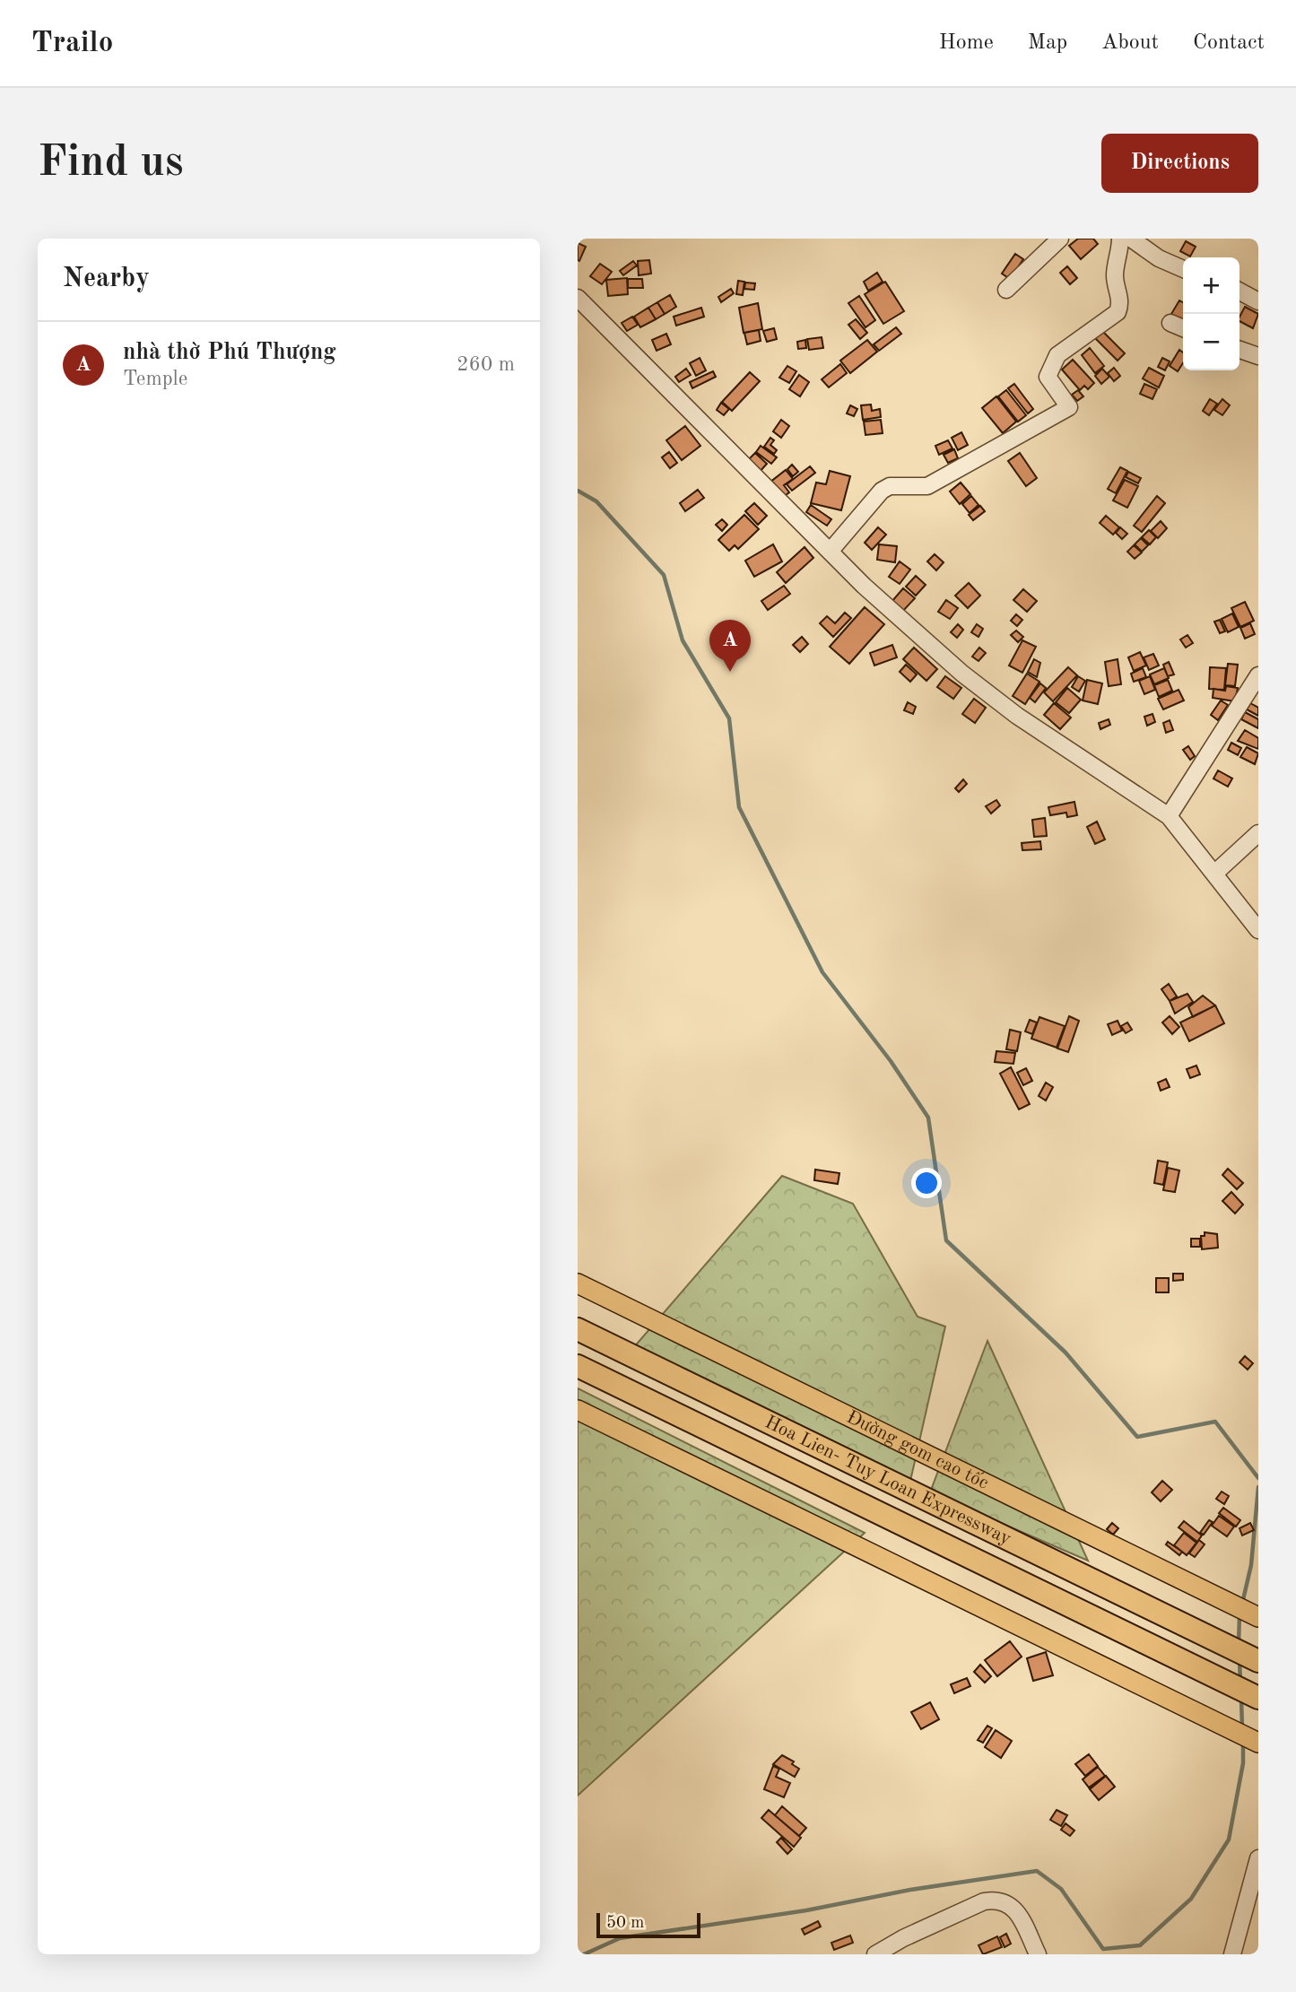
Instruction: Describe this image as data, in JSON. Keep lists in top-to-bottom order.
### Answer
{
  "streets": {
    "highway": ["Hoa Lien- Tuy Loan Expressway"],
    "main road": ["Đường gom cao tốc"]
  },
  "scale_bar": "50 m",
  "page": {
    "header": "Trailo",
    "nav": [
      "Home",
      "Map",
      "About",
      "Contact"
    ],
    "buttons": "Directions",
    "title": "Find us",
    "heading": "Nearby",
    "map_buttons": ["+", "−"],
    "list": [
      {
        "mark": "A",
        "name": "nhà thờ Phú Thượng",
        "note": "Temple",
        "value": "260 m"
      }
    ],
    "pins": "A",
    "scale": "50 m"
  }
}
